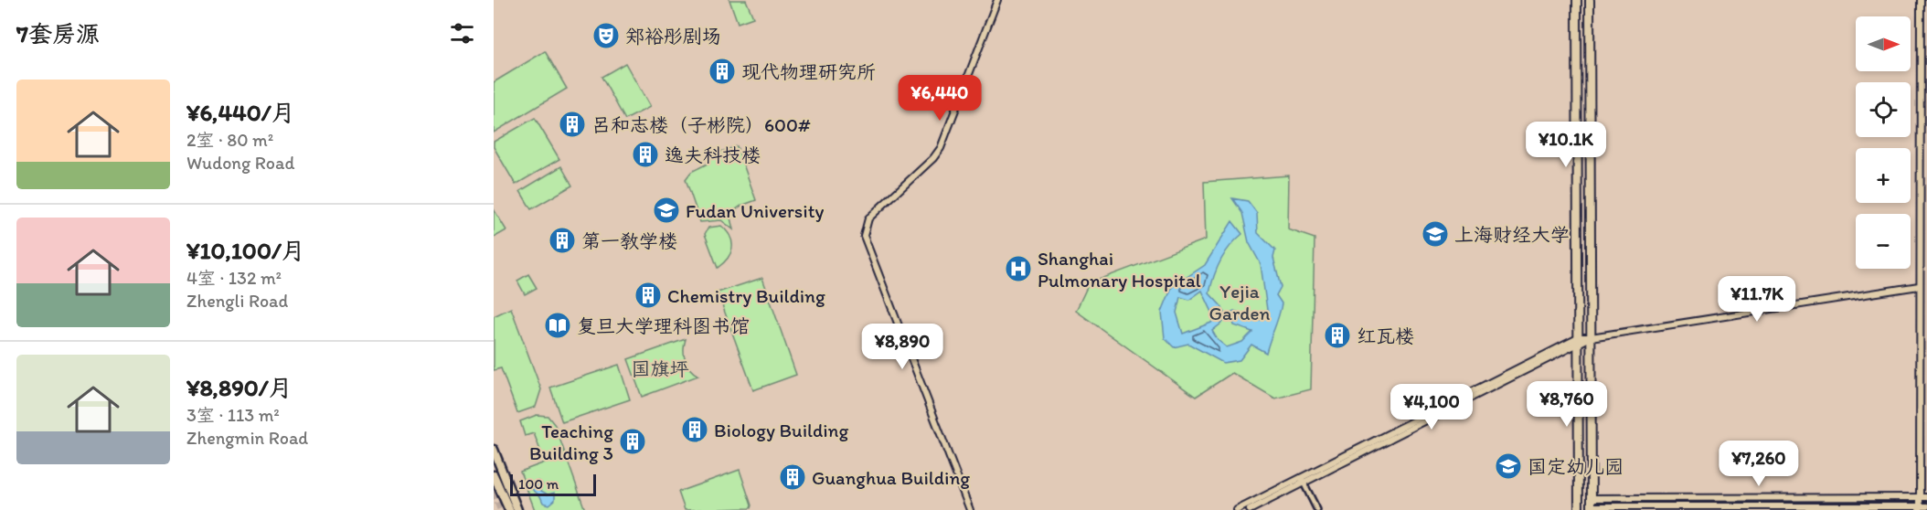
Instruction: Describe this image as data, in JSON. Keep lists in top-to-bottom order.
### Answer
{
  "parks": ["Yejia Garden", "国旗坪"],
  "places": {
    "theatre": ["郑裕彤剧场‌"],
    "building": [
      "现代物理研究所",
      "吕和志楼（子彬院）600#",
      "逸夫科技楼",
      "第一教学楼",
      "Chemistry Building",
      "红瓦楼",
      "Biology Building",
      "Teaching Building 3",
      "Guanghua Building"
    ],
    "school or university": ["Fudan University", "上海财经大学", "国定幼儿园"],
    "hospital": ["Shanghai Pulmonary Hospital"],
    "library": ["复旦大学理科图书馆"]
  },
  "scale_bar": "100 m",
  "north": "right",
  "page": {
    "heading": "7套房源",
    "map_buttons": ["+", "−"],
    "list": [
      {
        "name": "¥6,440/月",
        "note": "2室 · 80 m² · Wudong Road"
      },
      {
        "name": "¥10,100/月",
        "note": "4室 · 132 m² · Zhengli Road"
      },
      {
        "name": "¥8,890/月",
        "note": "3室 · 113 m² · Zhengmin Road"
      }
    ],
    "price": [
      "¥6,440",
      "¥10.1K",
      "¥11.7K",
      "¥8,890",
      "¥8,760",
      "¥4,100",
      "¥7,260"
    ],
    "scale": "100 m"
  }
}
